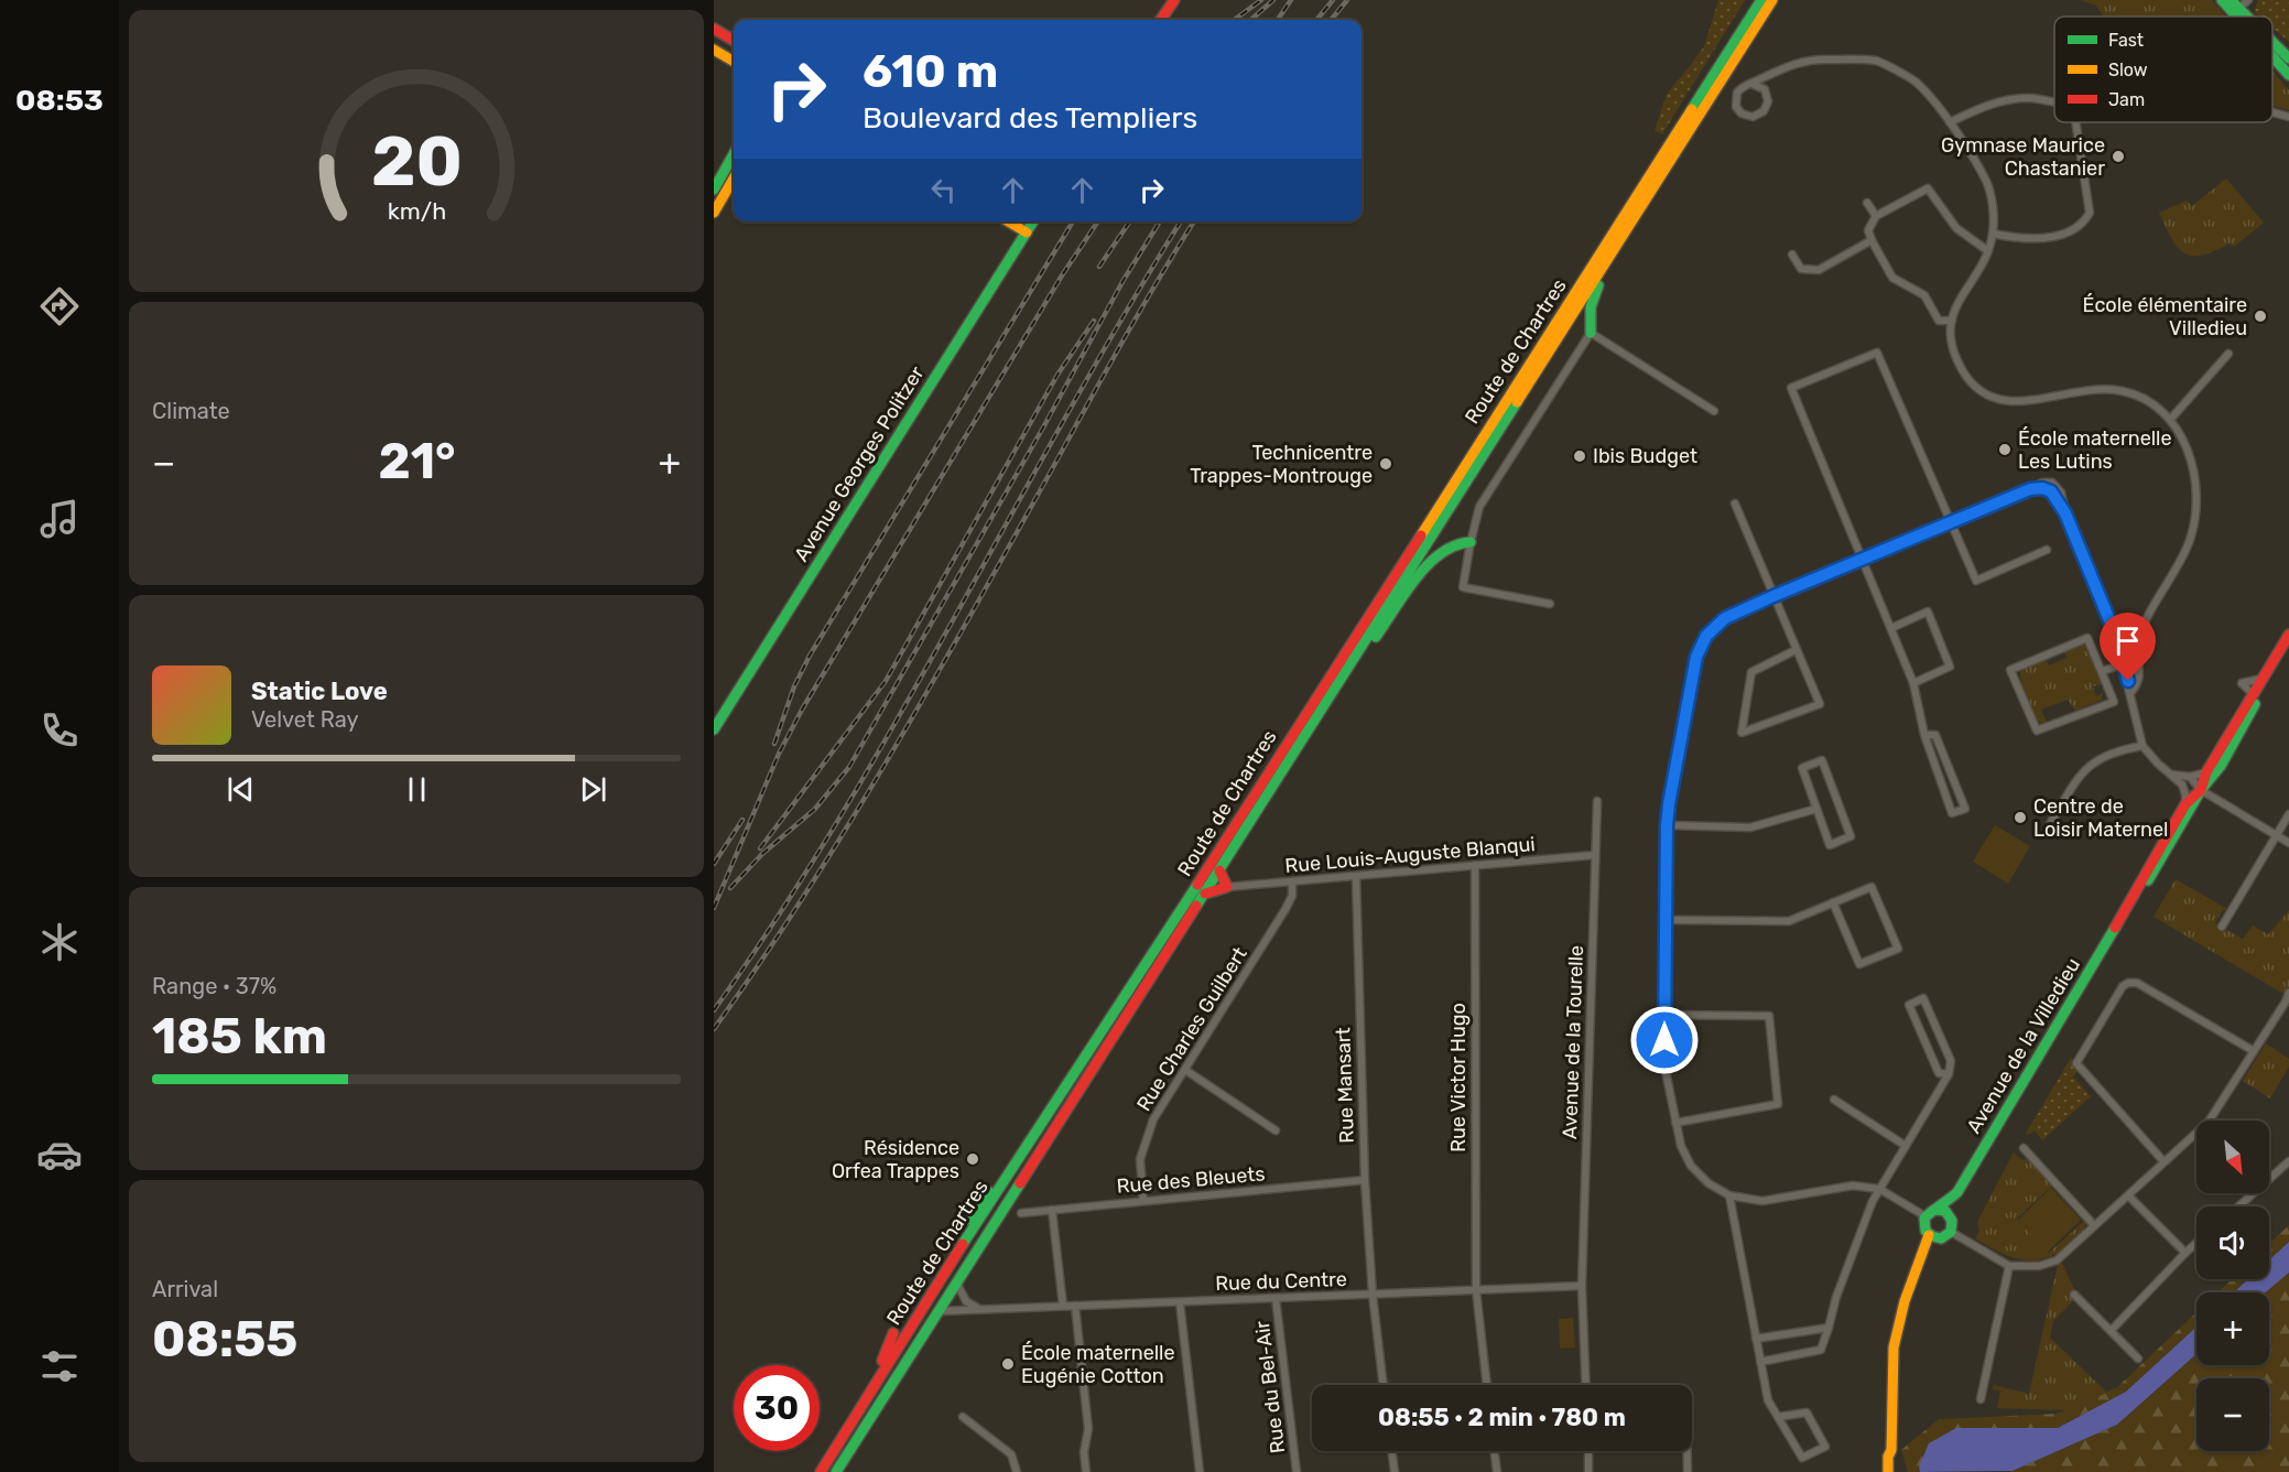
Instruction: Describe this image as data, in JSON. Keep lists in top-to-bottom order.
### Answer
{
  "streets": {
    "main road": ["Route de Chartres", "Avenue Georges Politzer", "Avenue de la Villedieu"],
    "street": [
      "Rue Louis-Auguste Blanqui",
      "Rue Charles Guilbert",
      "Avenue de la Tourelle",
      "Rue Victor Hugo",
      "Rue Mansart",
      "Rue des Bleuets",
      "Rue du Centre",
      "Rue du Bel-Air"
    ]
  },
  "crossings": [
    ["Route de Chartres", "Rue du Centre"],
    ["Rue Louis-Auguste Blanqui", "Rue Charles Guilbert"],
    ["Rue Louis-Auguste Blanqui", "Avenue de la Tourelle"],
    ["Rue Louis-Auguste Blanqui", "Rue Victor Hugo"],
    ["Rue Louis-Auguste Blanqui", "Rue Mansart"],
    ["Rue Charles Guilbert", "Rue des Bleuets"],
    ["Avenue de la Tourelle", "Rue du Centre"],
    ["Rue Victor Hugo", "Rue du Centre"],
    ["Rue Mansart", "Rue des Bleuets"],
    ["Rue Mansart", "Rue du Centre"],
    ["Rue du Centre", "Rue du Bel-Air"]
  ],
  "places": [
    "Gymnase Maurice Chastanier",
    "École élémentaire Villedieu",
    "École maternelle Les Lutins",
    "Ibis Budget",
    "Technicentre Trappes-Montrouge",
    "Centre de Loisir Maternel",
    "Résidence Orfea Trappes",
    "École maternelle Eugénie Cotton"
  ],
  "legend": ["Fast", "Slow", "Jam"],
  "north": "bottom right",
  "page": {
    "tabs": "08:53",
    "turn": ["610 m", "Boulevard des Templiers"],
    "tile": [
      "Climate",
      ["Range · 37%", "185 km"],
      ["Arrival", "08:55"]
    ],
    "heat": ["−", "21°", "+"],
    "song": ["Static Love", "Velvet Ray"],
    "map_buttons": ["+", "−"],
    "limit": "30",
    "trip": "08:55 · 2 min · 780 m",
    "gauge": ["20", "km/h"]
  }
}
